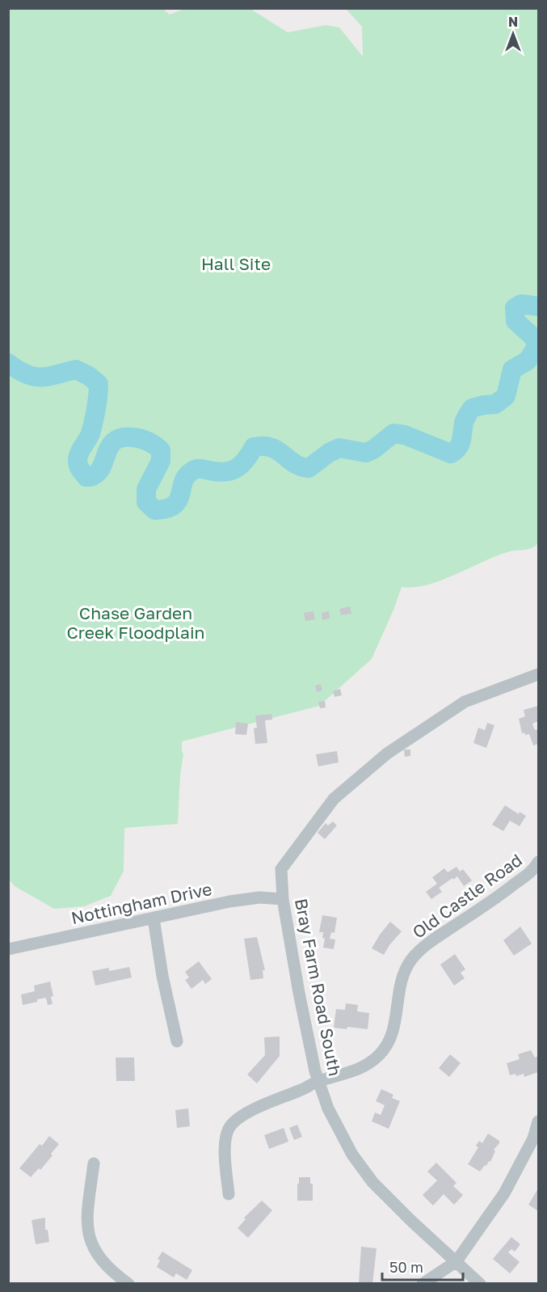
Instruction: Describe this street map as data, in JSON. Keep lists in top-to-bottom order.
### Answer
{
  "streets": {
    "street": ["Old Castle Road", "Nottingham Drive", "Bray Farm Road South"]
  },
  "crossings": [
    ["Old Castle Road", "Bray Farm Road South"],
    ["Nottingham Drive", "Bray Farm Road South"]
  ],
  "parks": ["Hall Site", "Chase Garden Creek Floodplain"],
  "scale_bar": "50 m",
  "north": "top"
}
